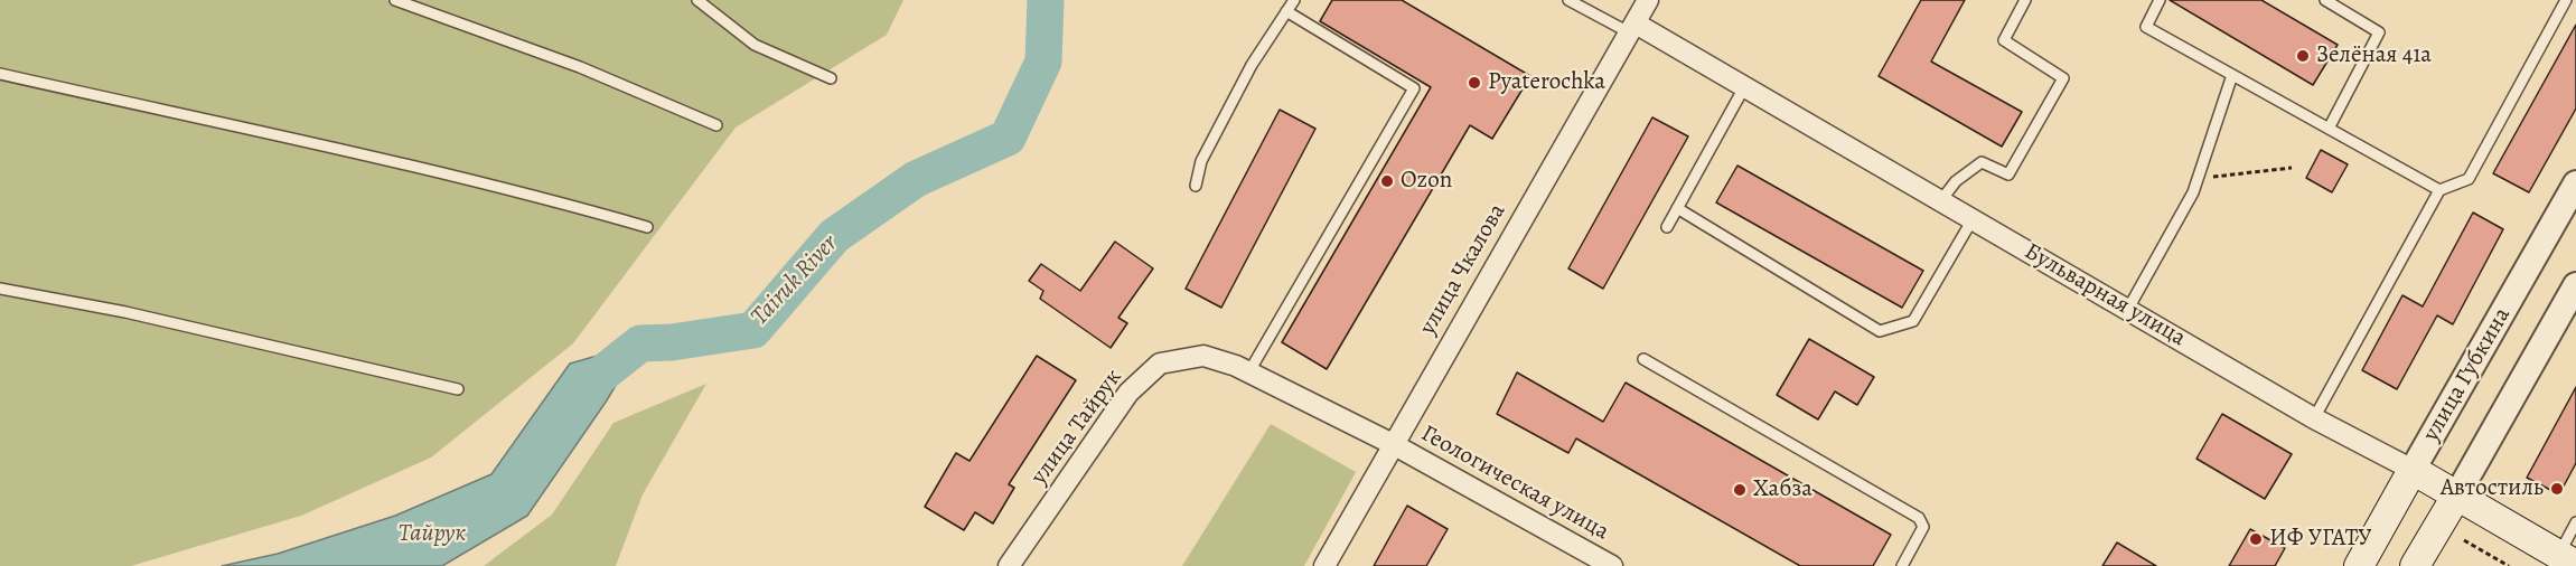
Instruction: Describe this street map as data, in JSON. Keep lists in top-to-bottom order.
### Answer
{
  "streets": {
    "main road": ["Бульварная улица", "улица Губкина"],
    "street": ["улица Чкалова", "улица Тайрук", "Геологическая улица"]
  },
  "crossings": [
    ["улица Чкалова", "Бульварная улица"],
    ["улица Чкалова", "улица Тайрук"],
    ["улица Чкалова", "Геологическая улица"],
    ["Бульварная улица", "улица Губкина"],
    ["улица Тайрук", "Геологическая улица"]
  ],
  "water": ["Tairuk River", "Тайрук"],
  "places": [
    "Зелёная 41а",
    "Pyaterochka",
    "Ozon",
    "Автостиль",
    "Хабза",
    "ИФ УГАТУ"
  ]
}
